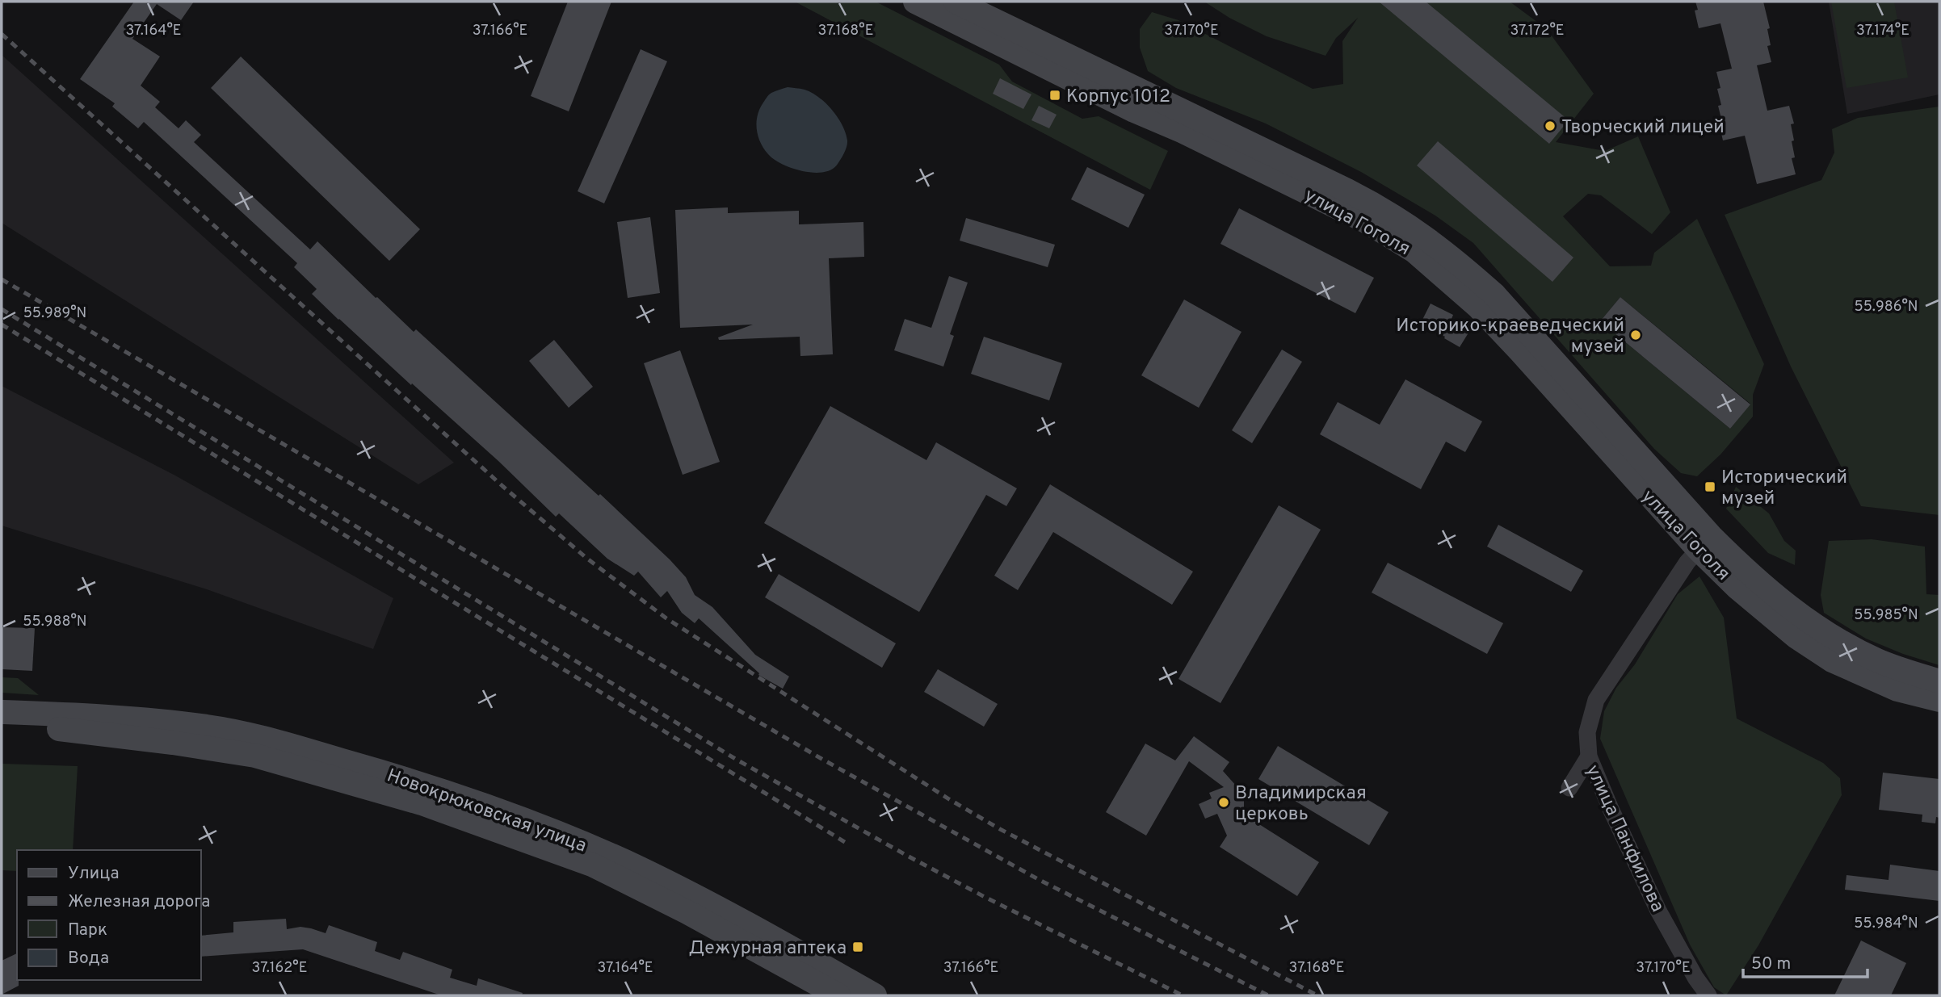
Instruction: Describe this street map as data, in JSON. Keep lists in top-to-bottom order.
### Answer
{
  "streets": {
    "street": ["улица Гоголя", "Новокрюковская улица", "улица Панфилова"]
  },
  "crossings": [
    ["улица Гоголя", "улица Панфилова"]
  ],
  "places": {
    "transit": ["Корпус 1012", "Исторический музей", "Дежурная аптека"],
    "other": ["Творческий лицей", "Историко-краеведческий музей", "Владимирская церковь"]
  },
  "legend": [
    "Улица",
    "Железная дорога",
    "Парк",
    "Вода"
  ],
  "scale_bar": "50 m",
  "coordinates": [
    "37.166°E",
    "37.168°E",
    "37.172°E",
    "37.174°E",
    "37.164°E",
    "37.170°E",
    "55.986°N",
    "55.989°N",
    "55.985°N",
    "55.988°N",
    "55.984°N",
    "37.162°E"
  ]
}
